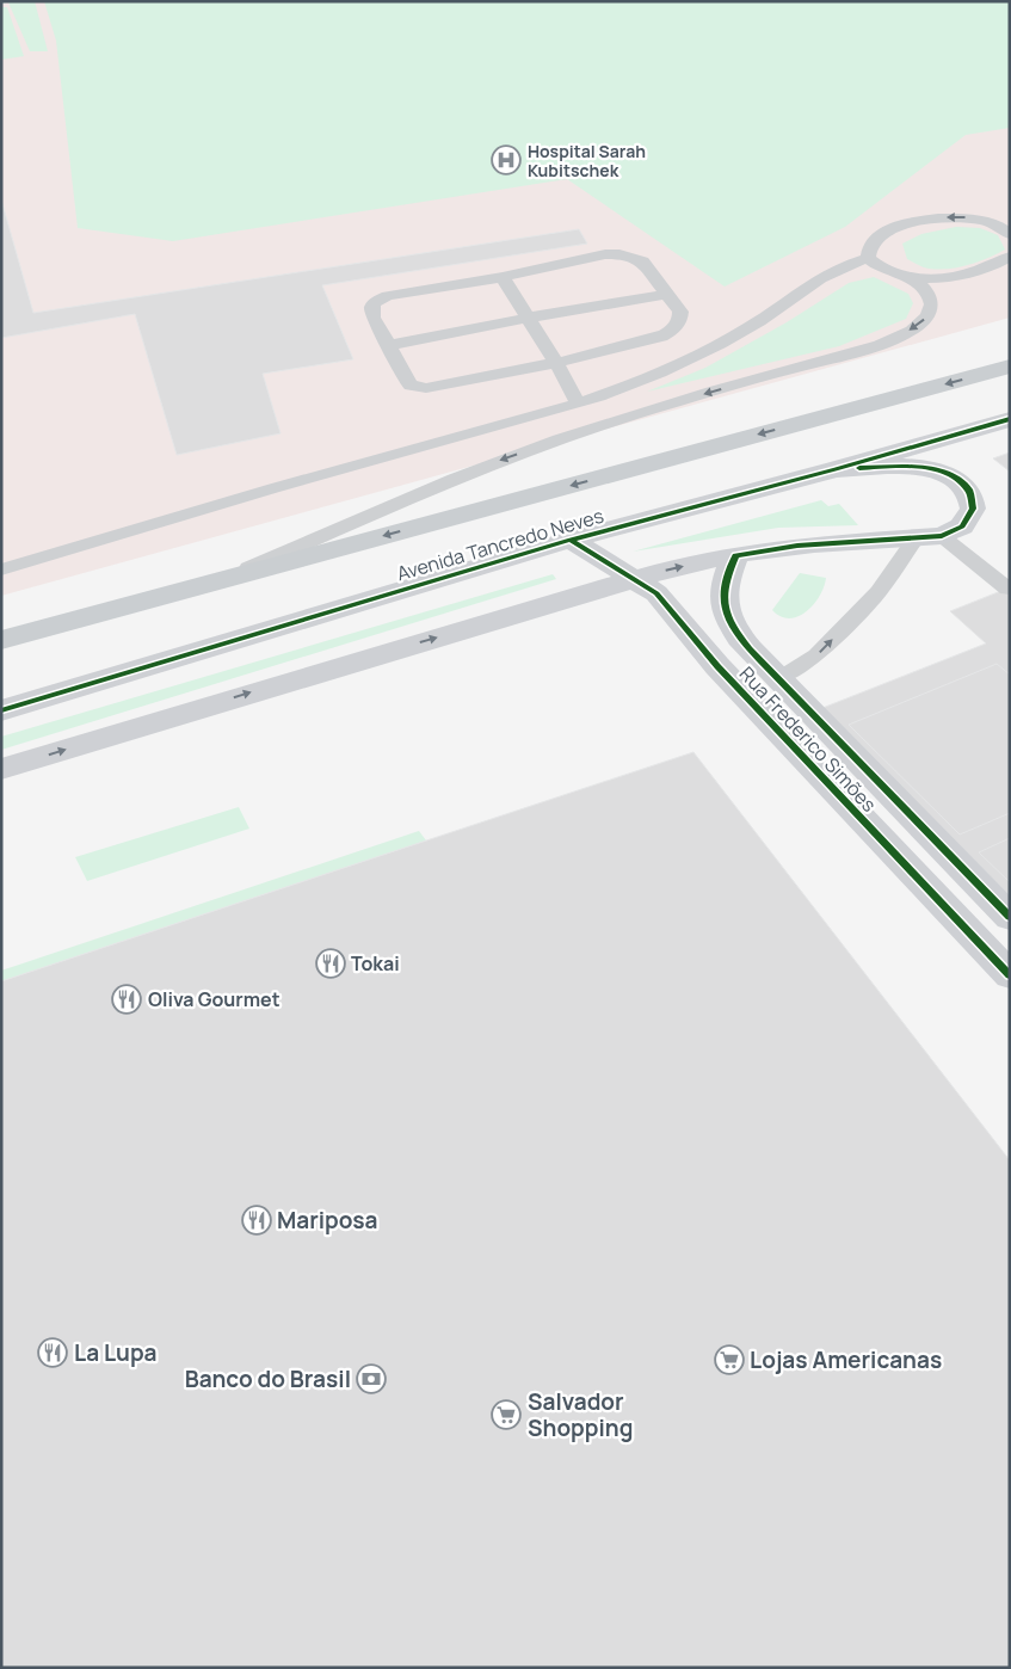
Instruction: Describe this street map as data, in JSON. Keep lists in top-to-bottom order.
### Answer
{
  "streets": {
    "main road": ["Avenida Tancredo Neves"],
    "street": ["Rua Frederico Simões"]
  },
  "crossings": [
    ["Avenida Tancredo Neves", "Rua Frederico Simões"]
  ],
  "one_way": ["Avenida Tancredo Neves"],
  "places": {
    "hospital": ["Hospital Sarah Kubitschek"],
    "restaurant": [
      "Tokai",
      "Oliva Gourmet",
      "Mariposa",
      "La Lupa"
    ],
    "supermarket": ["Lojas Americanas", "Salvador Shopping"],
    "bank": ["Banco do Brasil"]
  }
}
